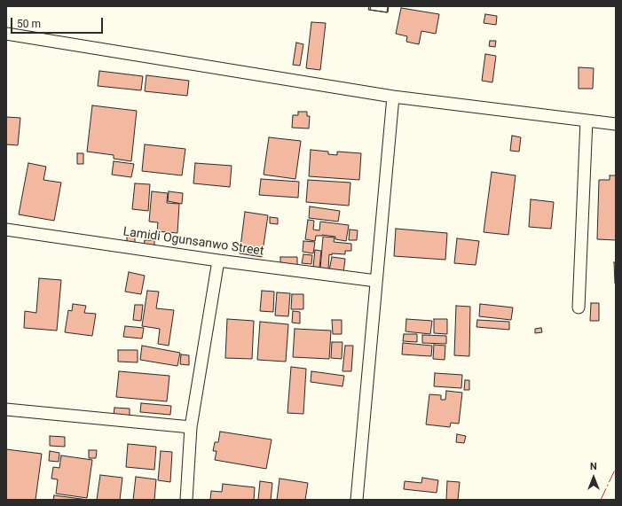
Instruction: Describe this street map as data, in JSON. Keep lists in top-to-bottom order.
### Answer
{
  "streets": {
    "street": ["Lamidi Ogunsanwo Street"]
  },
  "scale_bar": "50 m",
  "north": "top"
}
